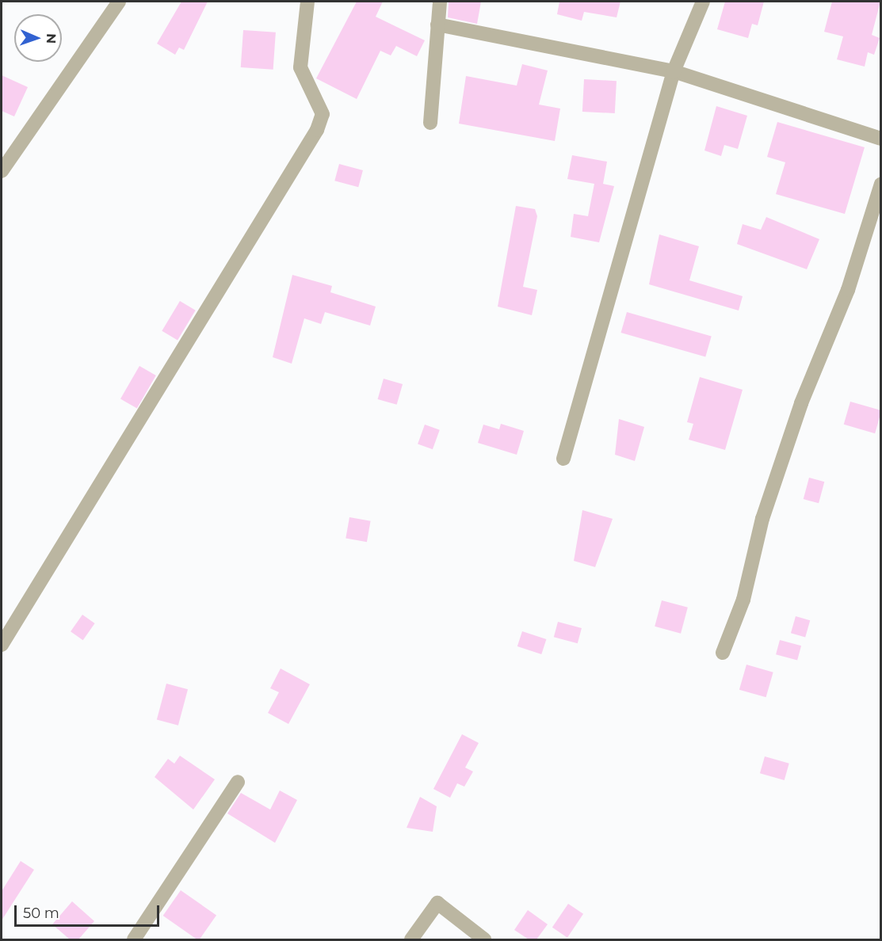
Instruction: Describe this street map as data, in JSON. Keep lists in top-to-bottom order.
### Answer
{
  "scale_bar": "50 m",
  "north": "right"
}
